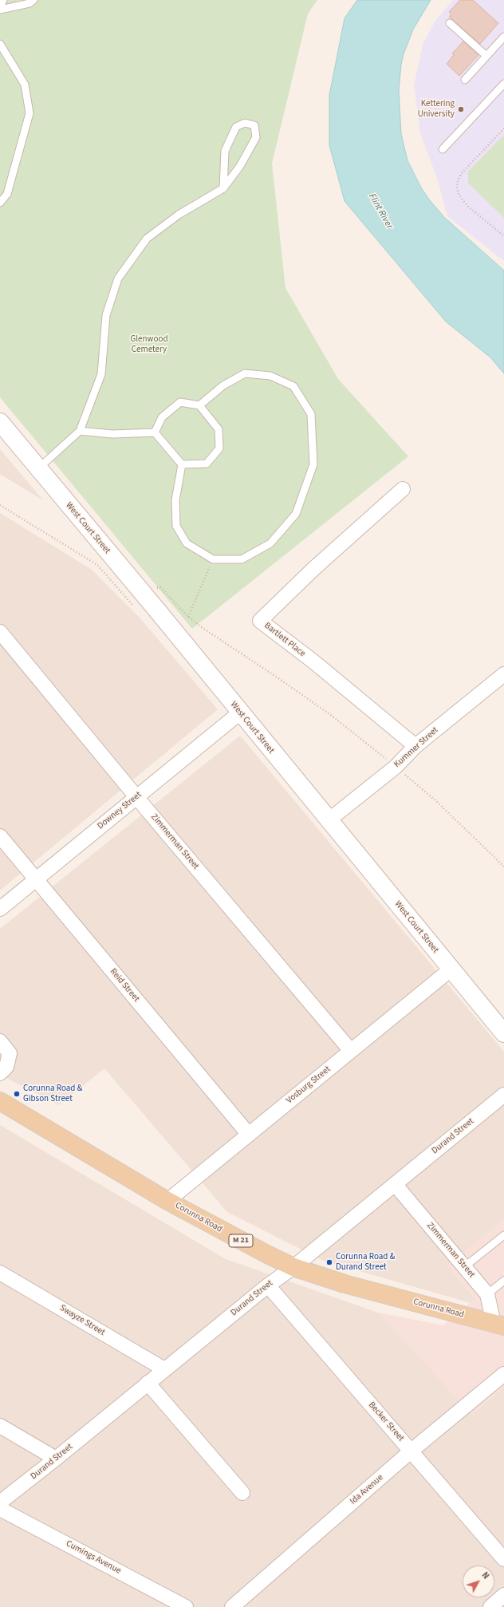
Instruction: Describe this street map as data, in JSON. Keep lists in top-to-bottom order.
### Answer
{
  "streets": {
    "main road": ["Corunna Road", "M 21"],
    "street": [
      "West Court Street",
      "Bartlett Place",
      "Kummer Street",
      "Downey Street",
      "Zimmerman Street",
      "Reid Street",
      "Vosburg Street",
      "Durand Street",
      "Swayze Street",
      "Becker Street",
      "Ida Avenue",
      "Cumings Avenue"
    ]
  },
  "crossings": [
    ["West Court Street", "Kummer Street"],
    ["West Court Street", "Downey Street"],
    ["West Court Street", "Vosburg Street"],
    ["Bartlett Place", "Kummer Street"],
    ["Downey Street", "Zimmerman Street"],
    ["Downey Street", "Reid Street"],
    ["Zimmerman Street", "Vosburg Street"],
    ["Zimmerman Street", "Durand Street"],
    ["Zimmerman Street", "Corunna Road"],
    ["Reid Street", "Vosburg Street"],
    ["Vosburg Street", "Corunna Road"],
    ["Durand Street", "Corunna Road"],
    ["Durand Street", "Swayze Street"],
    ["Durand Street", "Becker Street"],
    ["Becker Street", "Ida Avenue"]
  ],
  "water": ["Flint River"],
  "parks": ["Glenwood Cemetery"],
  "places": ["Kettering University", "Corunna Road & Gibson Street", "Corunna Road & Durand Street"],
  "north": "top right"
}
